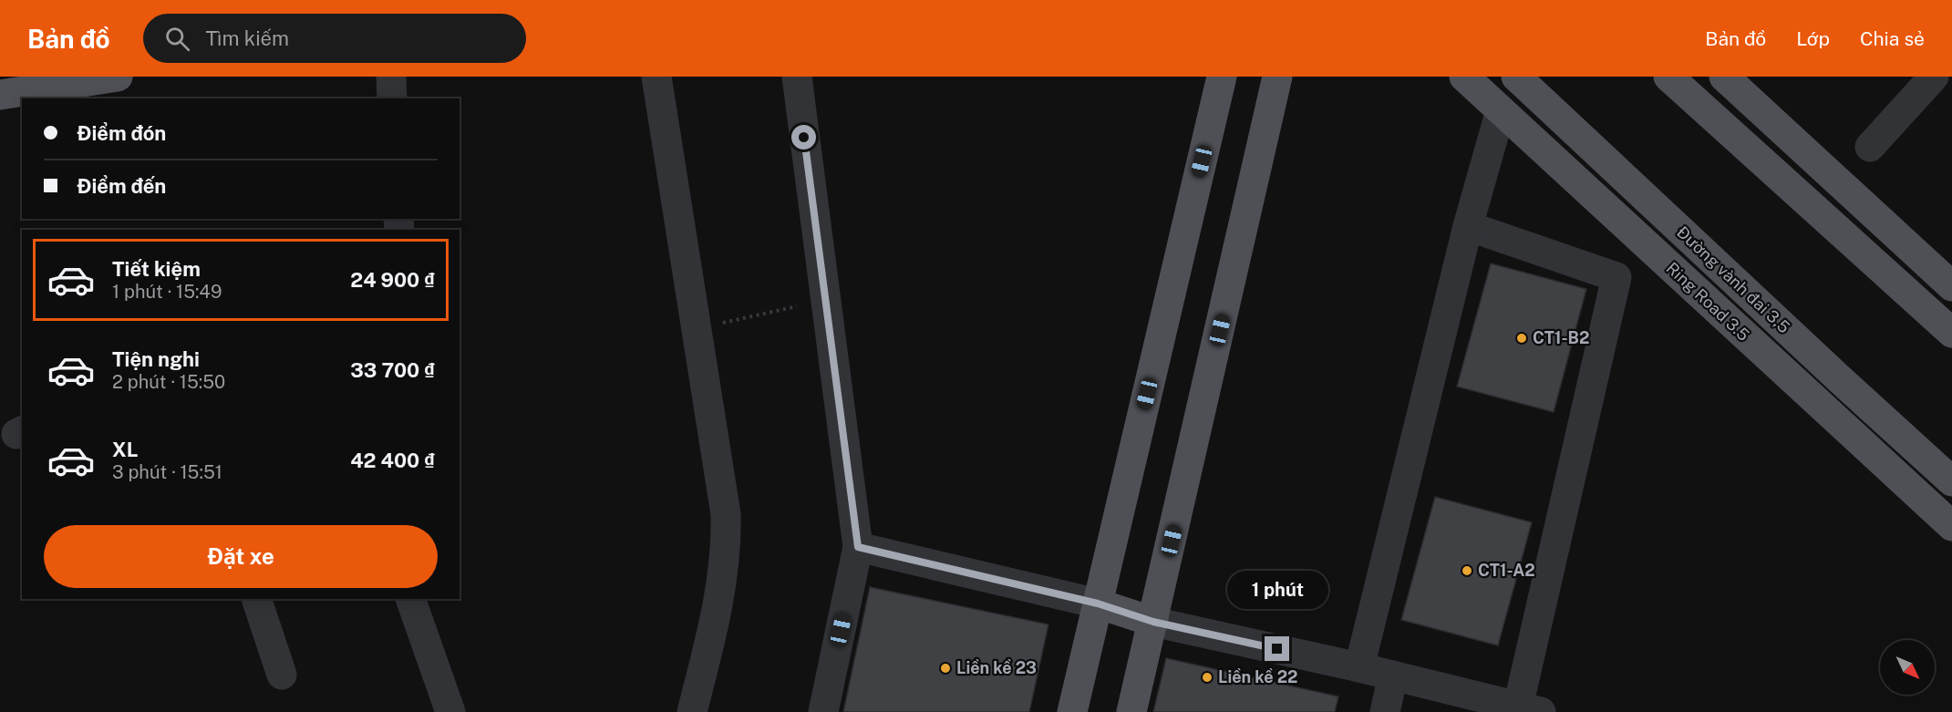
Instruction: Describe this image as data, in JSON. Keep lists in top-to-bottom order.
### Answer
{
  "streets": {
    "main road": ["Đường vành đai 3,5", "Ring Road 3.5"]
  },
  "places": [
    "CT1-B2",
    "CT1-A2",
    "Liền kề 23",
    "Liền kề 22"
  ],
  "north": "bottom right",
  "page": {
    "header": "Bản đồ",
    "search": "Tìm kiếm",
    "nav": ["Bản đồ", "Lớp", "Chia sẻ"],
    "banner": ["Điểm đón", "Điểm đến"],
    "list": [
      {
        "name": "Tiết kiệm",
        "note": "1 phút · 15:49",
        "value": "24 900 ₫"
      },
      {
        "name": "Tiện nghi",
        "note": "2 phút · 15:50",
        "value": "33 700 ₫"
      },
      {
        "name": "XL",
        "note": "3 phút · 15:51",
        "value": "42 400 ₫"
      }
    ],
    "buttons": "Đặt xe",
    "bubble": "1 phút"
  }
}
